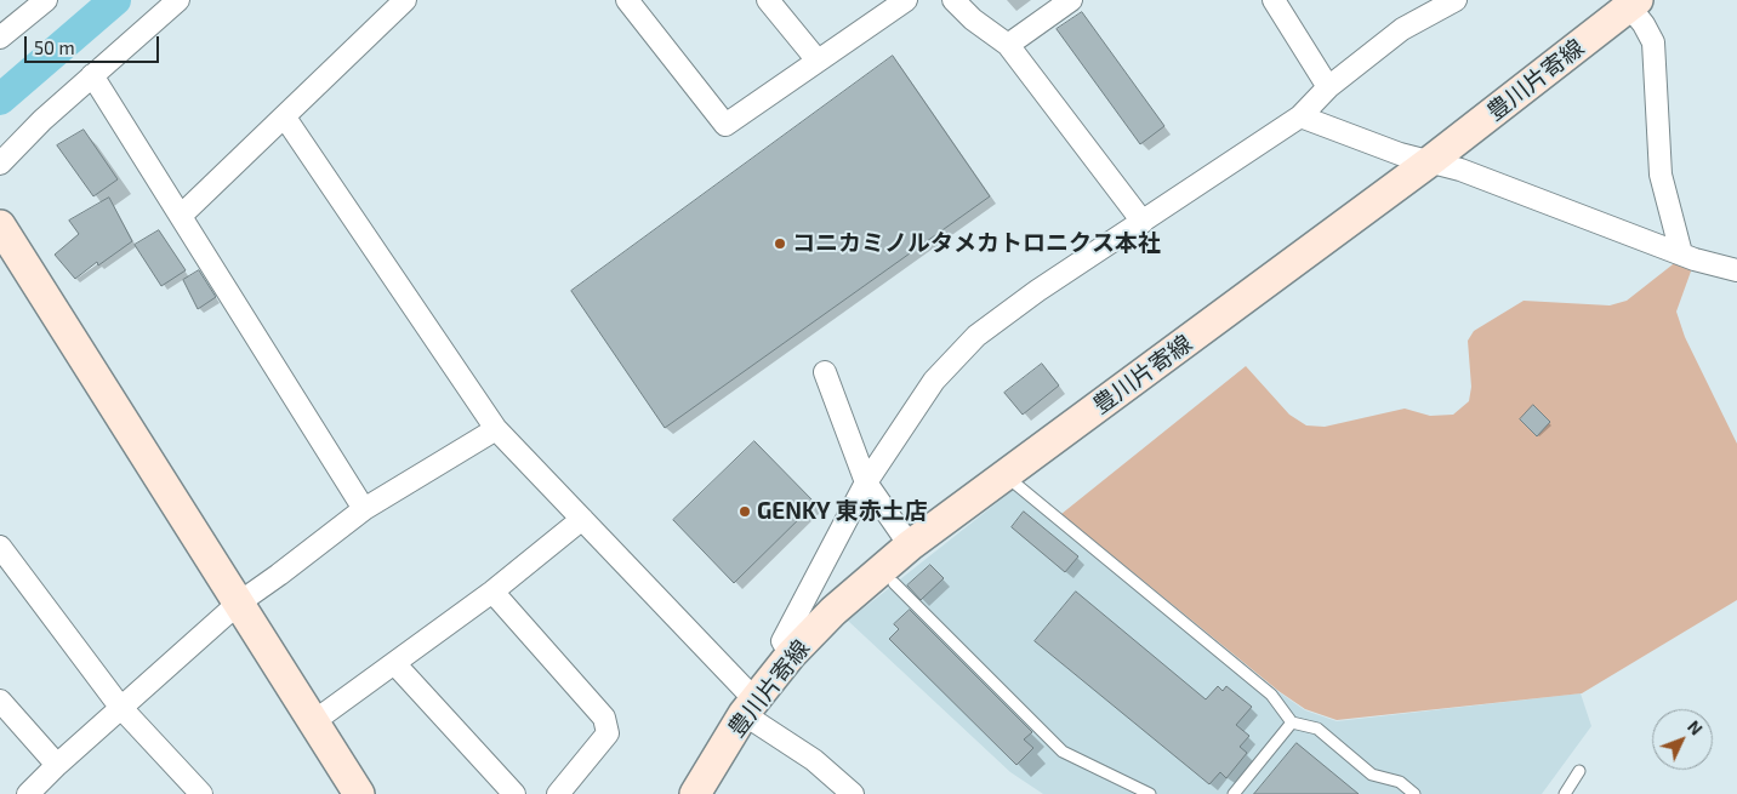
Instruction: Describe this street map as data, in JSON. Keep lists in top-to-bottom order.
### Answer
{
  "streets": {
    "main road": ["豊川片寄線"]
  },
  "places": ["コニカミノルタメカトロニクス本社", "GENKY 東赤土店"],
  "scale_bar": "50 m",
  "north": "top right"
}
